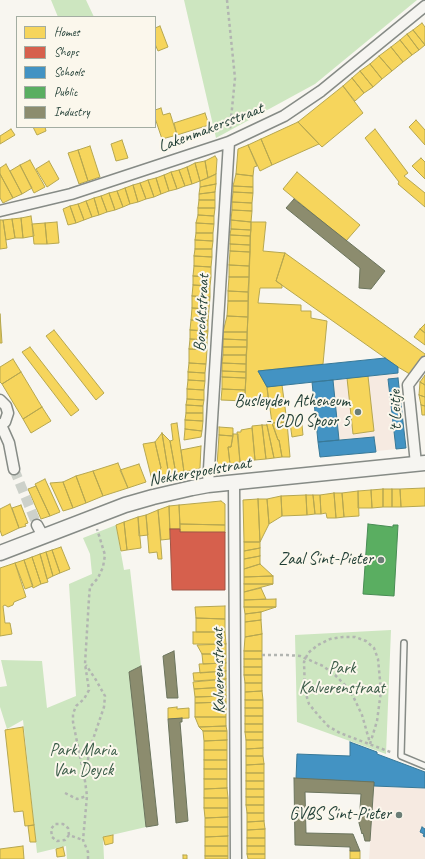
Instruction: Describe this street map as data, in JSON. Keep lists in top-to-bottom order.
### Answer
{
  "streets": {
    "main road": ["Nekkerspoelstraat"],
    "street": [
      "Lakenmakersstraat",
      "Borchtstraat",
      "'t Leitje",
      "Kalverenstraat"
    ]
  },
  "crossings": [
    ["Lakenmakersstraat", "Borchtstraat"],
    ["Borchtstraat", "Nekkerspoelstraat"],
    ["'t Leitje", "Nekkerspoelstraat"],
    ["Nekkerspoelstraat", "Kalverenstraat"]
  ],
  "parks": ["Park Kalverenstraat", "Park Maria Van Deyck"],
  "places": ["Busleyden Atheneum - CDO Spoor 5", "Zaal Sint-Pieter", "GVBS Sint-Pieter"],
  "legend": [
    "Homes",
    "Shops",
    "Schools",
    "Public",
    "Industry"
  ]
}
